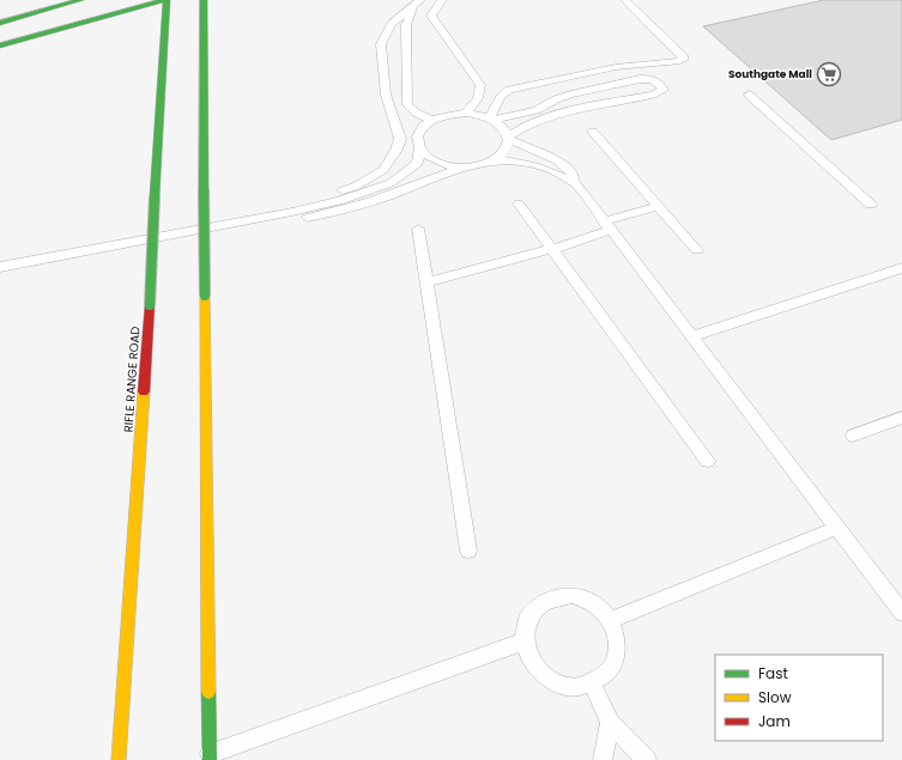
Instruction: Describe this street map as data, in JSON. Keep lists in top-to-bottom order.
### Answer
{
  "streets": {
    "main road": ["RIFLE RANGE ROAD"]
  },
  "places": {
    "supermarket": ["Southgate Mall"]
  },
  "legend": ["Fast", "Slow", "Jam"]
}
